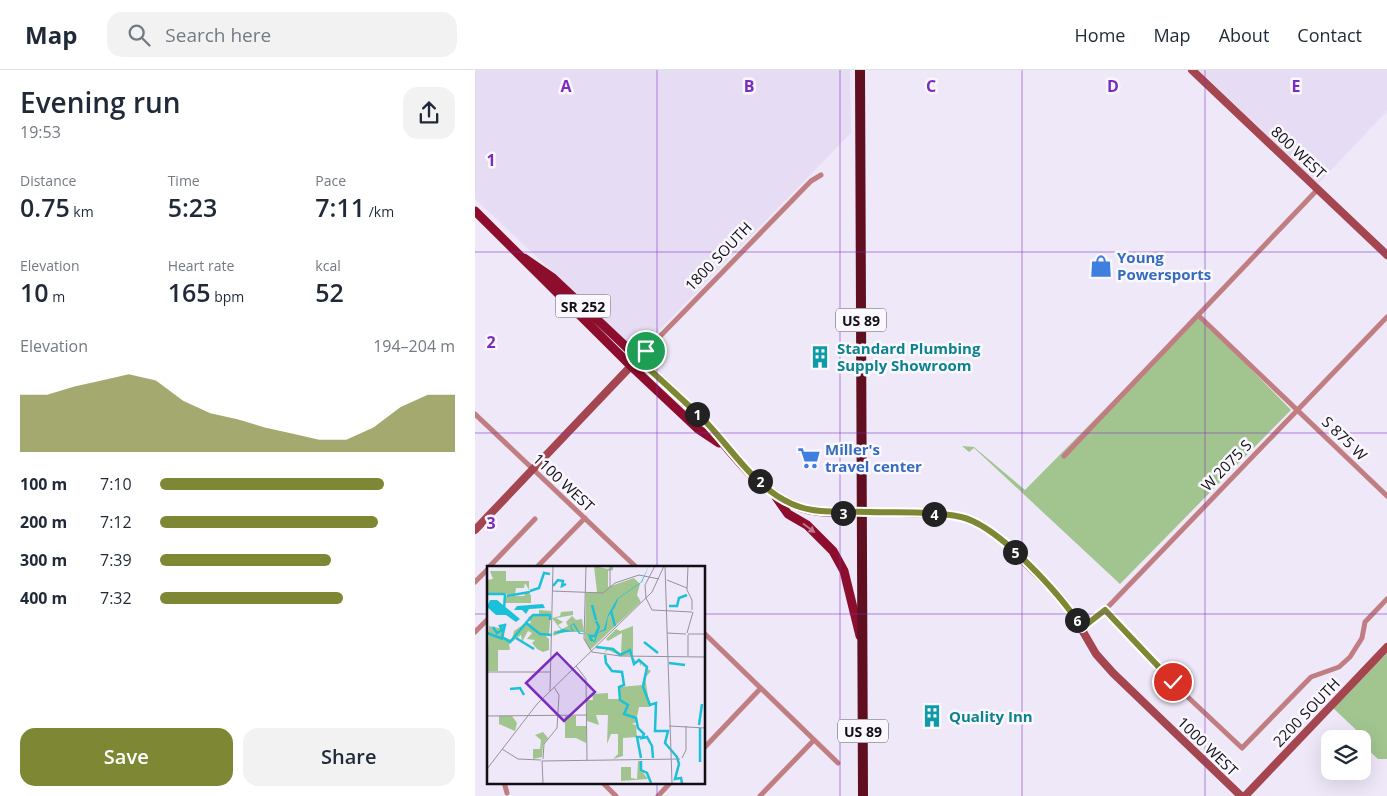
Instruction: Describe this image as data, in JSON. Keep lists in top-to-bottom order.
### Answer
{
  "streets": {
    "highway": ["US 89"],
    "main road": ["SR 252", "1000 WEST"],
    "street": [
      "800 WEST",
      "1800 SOUTH",
      "S 875 W",
      "W 2075 S",
      "1100 WEST",
      "2200 SOUTH"
    ]
  },
  "crossings": [
    ["1800 SOUTH", "SR 252"],
    ["1800 SOUTH", "1000 WEST"],
    ["SR 252", "1000 WEST"],
    ["US 89", "1000 WEST"],
    ["S 875 W", "W 2075 S"],
    ["W 2075 S", "1000 WEST"]
  ],
  "places": {
    "shop": ["Young Powersports"],
    "building": ["Standard Plumbing Supply Showroom", "Quality Inn"],
    "supermarket": ["Miller's travel center"]
  },
  "page": {
    "header": "Map",
    "search": "Search here",
    "nav": [
      "Home",
      "Map",
      "About",
      "Contact"
    ],
    "heading": ["Evening run", "19:53"],
    "stats": [
      ["Distance", "0.75 km"],
      ["Time", "5:23"],
      ["Pace", "7:11 /km"],
      ["Elevation", "10 m"],
      ["Heart rate", "165 bpm"],
      ["kcal", "52"]
    ],
    "chart": ["Elevation", "194–204 m"],
    "pins": [
      "1",
      "2",
      "3",
      "4",
      "5",
      "6"
    ],
    "list": [
      {
        "name": "100 m",
        "note": "7:10"
      },
      {
        "name": "200 m",
        "note": "7:12"
      },
      {
        "name": "300 m",
        "note": "7:39"
      },
      {
        "name": "400 m",
        "note": "7:32"
      }
    ],
    "buttons": ["Save", "Share"]
  },
  "grid": {
    "columns": [
      "A",
      "B",
      "C",
      "D",
      "E"
    ],
    "rows": ["1", "2", "3"]
  }
}
